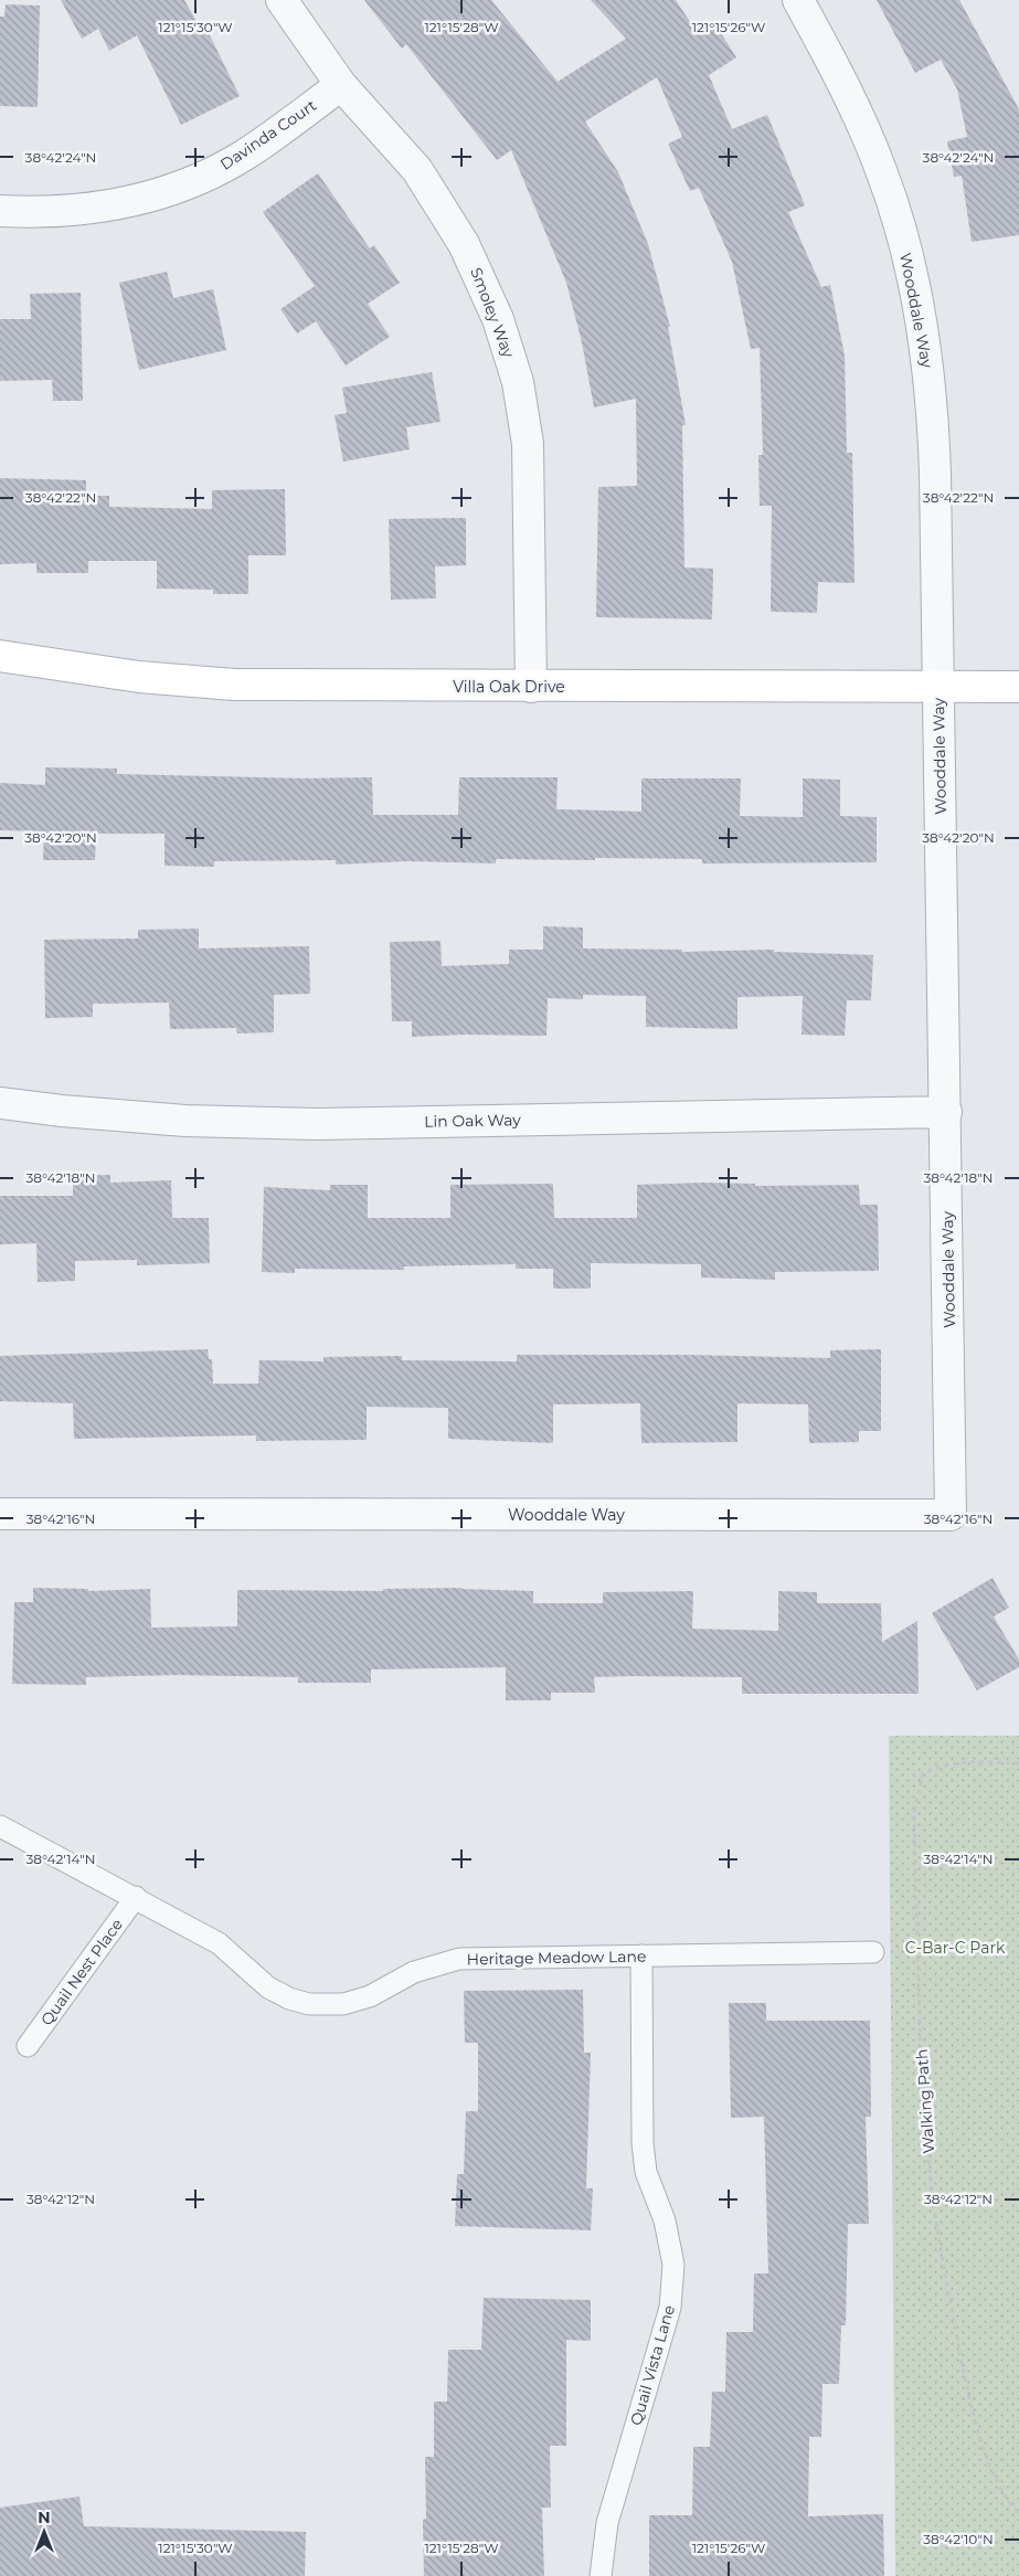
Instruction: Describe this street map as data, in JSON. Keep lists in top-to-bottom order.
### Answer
{
  "streets": {
    "street": [
      "Davinda Court",
      "Wooddale Way",
      "Smoley Way",
      "Villa Oak Drive",
      "Lin Oak Way"
    ],
    "lane": ["Heritage Meadow Lane", "Quail Nest Place", "Quail Vista Lane"],
    "path": ["Walking Path"]
  },
  "crossings": [
    ["Davinda Court", "Smoley Way"],
    ["Wooddale Way", "Villa Oak Drive"],
    ["Wooddale Way", "Lin Oak Way"],
    ["Smoley Way", "Villa Oak Drive"],
    ["Heritage Meadow Lane", "Quail Nest Place"],
    ["Heritage Meadow Lane", "Quail Vista Lane"]
  ],
  "parks": ["C-Bar-C Park"],
  "north": "top",
  "coordinates": [
    "121°15'30\"W",
    "121°15'28\"W",
    "121°15'26\"W",
    "38°42'24\"N",
    "38°42'22\"N",
    "38°42'20\"N",
    "38°42'18\"N",
    "38°42'16\"N",
    "38°42'14\"N",
    "38°42'12\"N",
    "38°42'10\"N"
  ]
}
